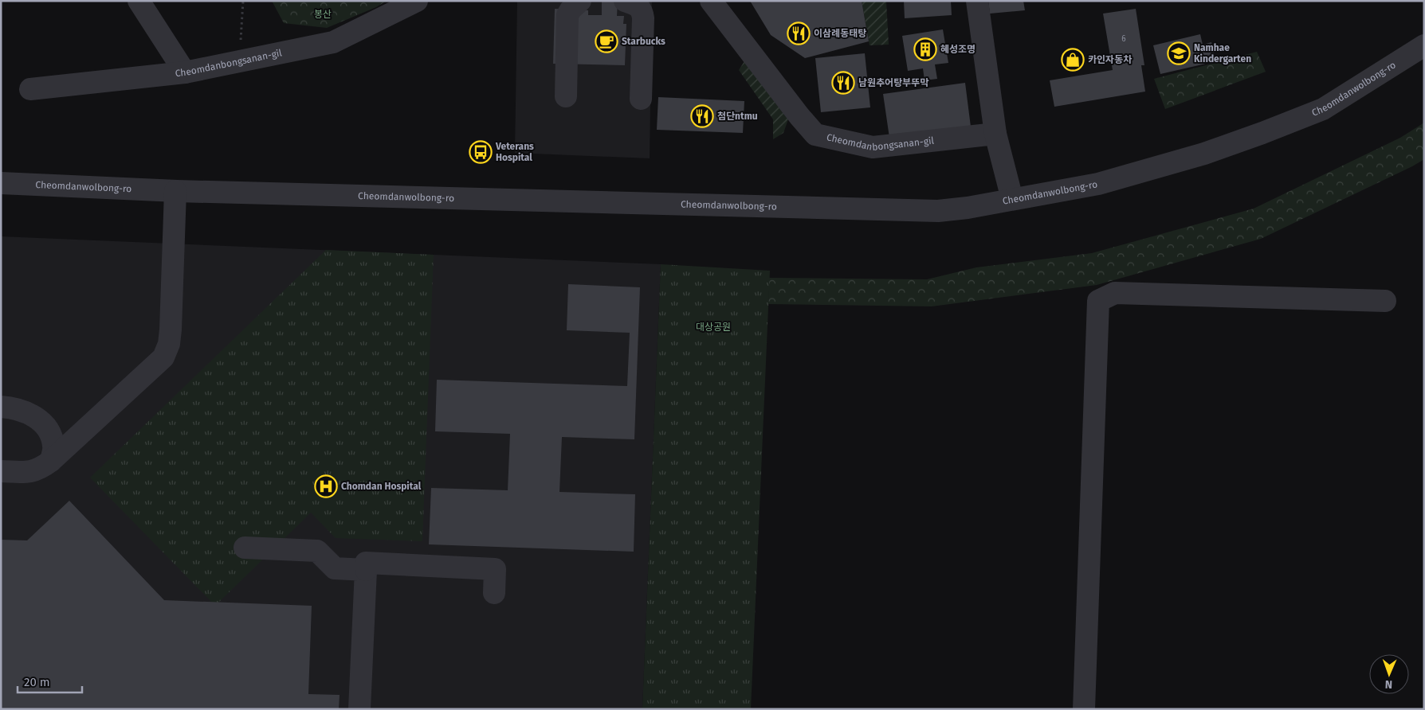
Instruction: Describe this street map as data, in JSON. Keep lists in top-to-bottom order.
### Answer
{
  "streets": {
    "street": ["Cheomdanbongsanan-gil", "Cheomdanwolbong-ro"]
  },
  "parks": ["봉산", "대상공원"],
  "places": {
    "restaurant": ["이삼례동태탕", "남원추어탕부뚜막", "첨단ntmu"],
    "cafe": ["Starbucks"],
    "building": ["혜성조명"],
    "school or university": ["Namhae Kindergarten"],
    "shop": ["카인자동차"],
    "bus stop": ["Veterans Hospital"],
    "hospital": ["Chomdan Hospital"]
  },
  "house_numbers": ["6"],
  "scale_bar": "20 m",
  "north": "bottom"
}
